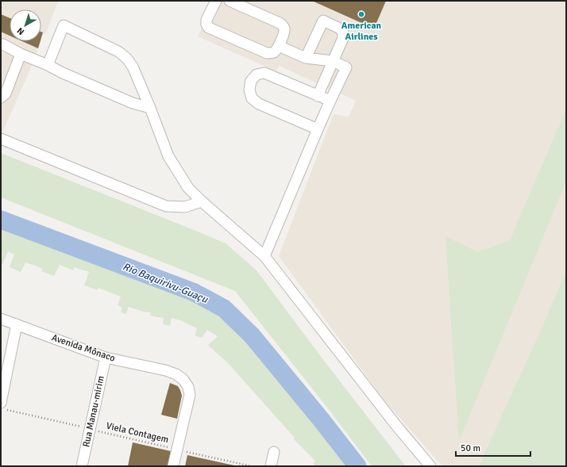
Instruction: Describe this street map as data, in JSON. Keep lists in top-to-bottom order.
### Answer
{
  "streets": {
    "street": ["Avenida Mônaco", "Rua Manau-mirim"],
    "path": ["Viela Contagem"]
  },
  "crossings": [
    ["Avenida Mônaco", "Rua Manau-mirim"],
    ["Avenida Mônaco", "Viela Contagem"],
    ["Rua Manau-mirim", "Viela Contagem"]
  ],
  "water": ["Rio Baquirivu-Guaçu"],
  "places": ["American Airlines"],
  "scale_bar": "50 m",
  "north": "bottom left"
}
